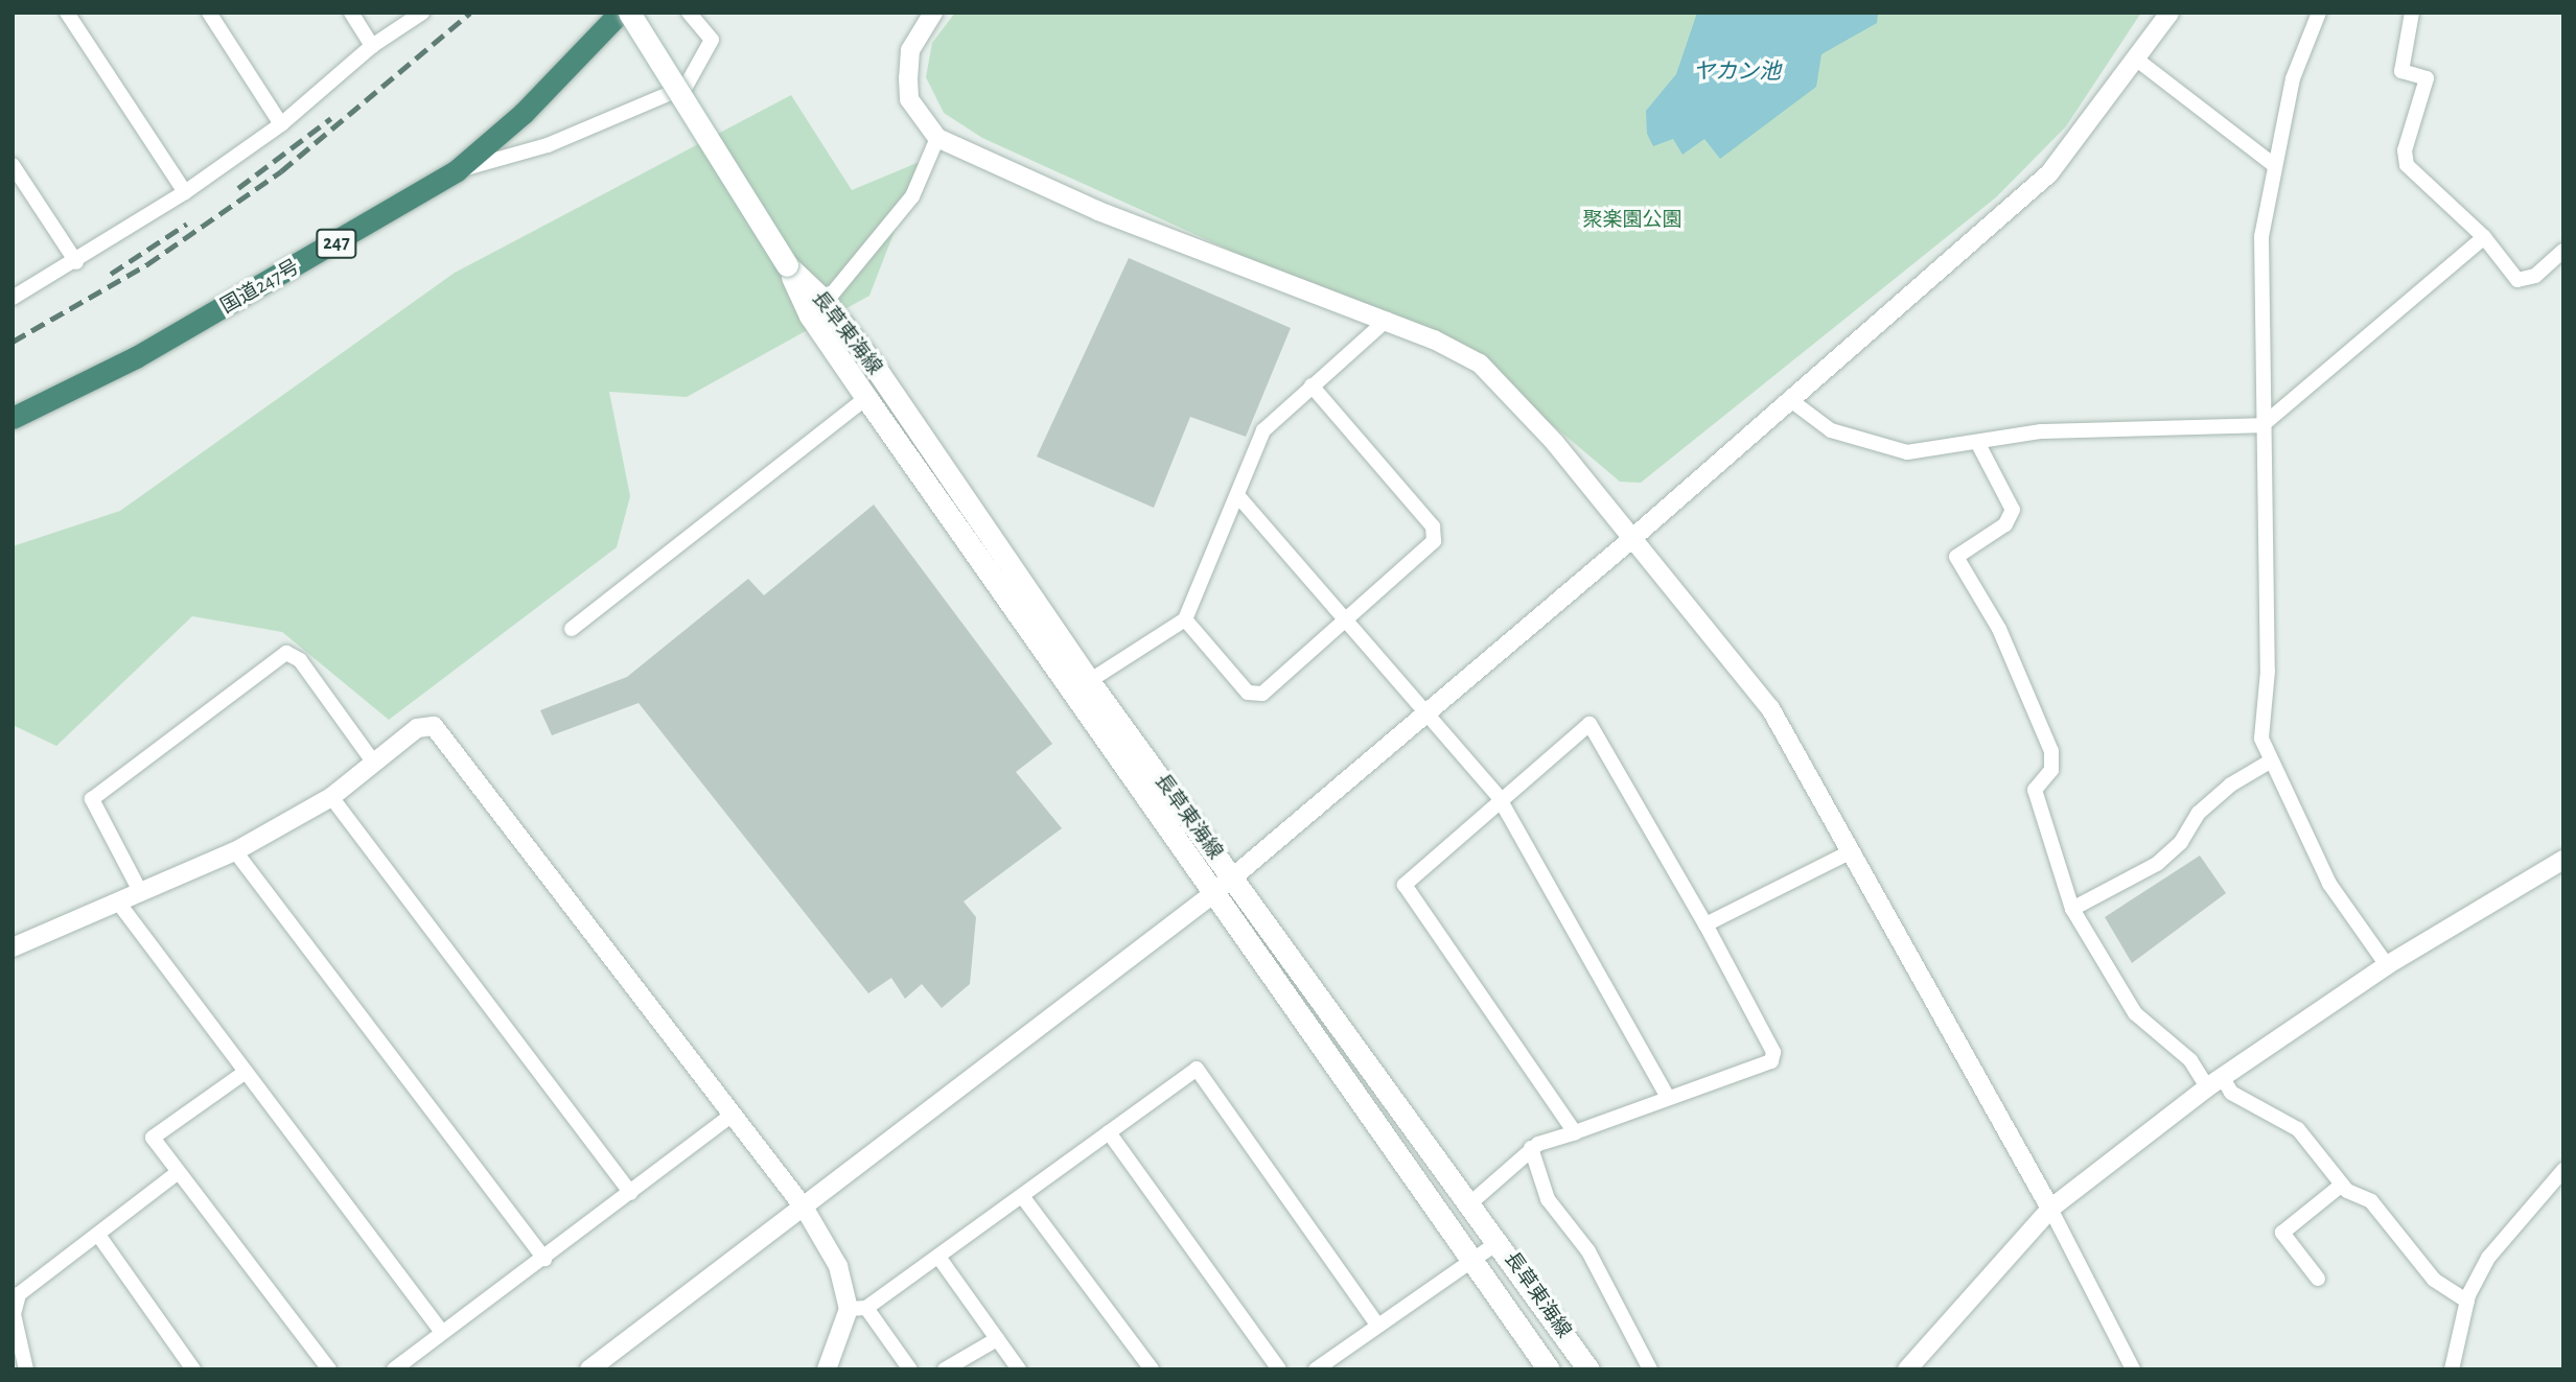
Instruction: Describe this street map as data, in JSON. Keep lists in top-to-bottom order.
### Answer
{
  "streets": {
    "highway": ["247", "国道247号"],
    "main road": ["長草東海線"]
  },
  "water": ["ヤカン池"],
  "parks": ["聚楽園公園"]
}
